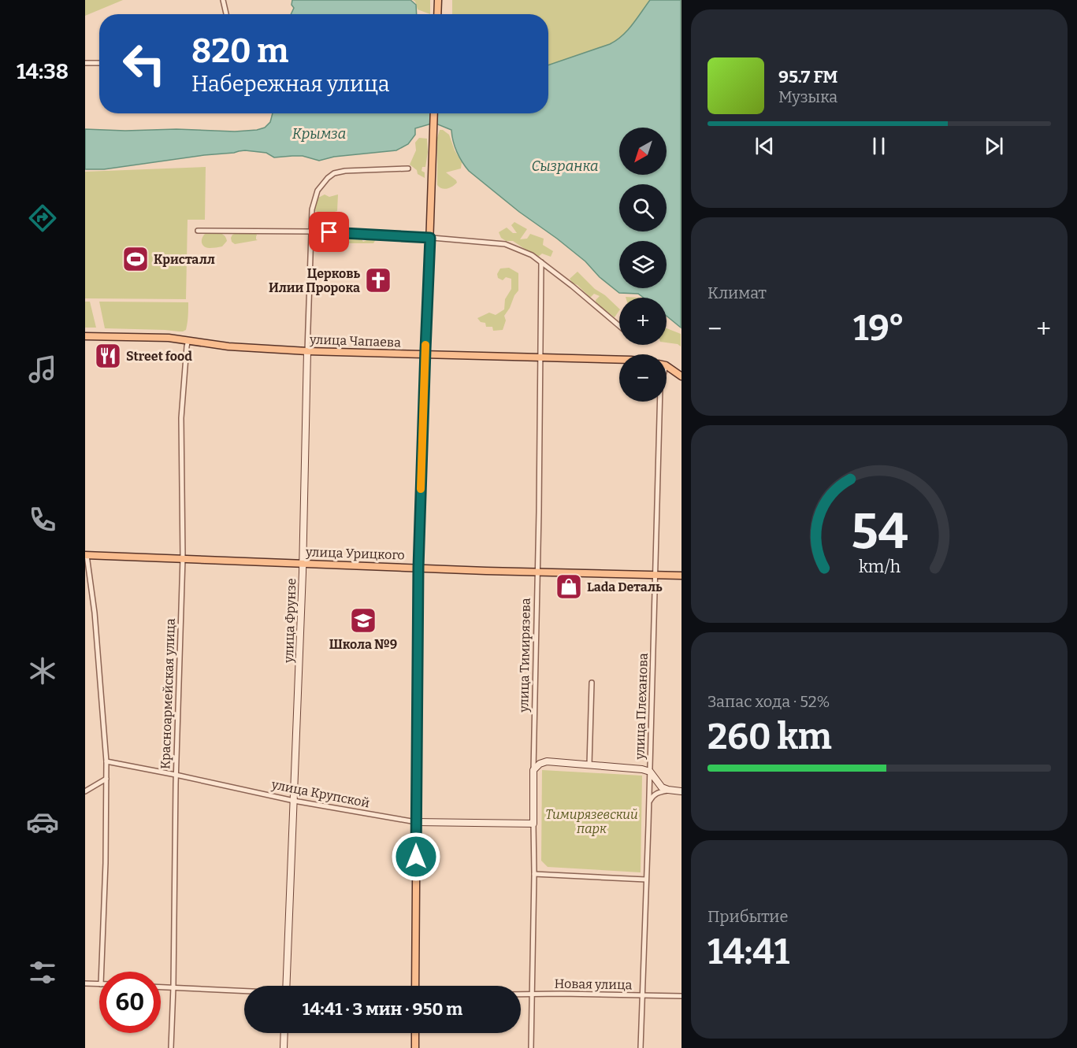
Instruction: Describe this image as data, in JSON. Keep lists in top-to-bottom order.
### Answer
{
  "streets": {
    "main road": ["улица Чапаева", "улица Урицкого"],
    "street": [
      "улица Фрунзе",
      "улица Тимирязева",
      "Красноармейская улица",
      "улица Плеханова",
      "улица Крупской",
      "Новая улица"
    ]
  },
  "crossings": [
    ["улица Чапаева", "улица Фрунзе"],
    ["улица Чапаева", "улица Тимирязева"],
    ["улица Чапаева", "Красноармейская улица"],
    ["улица Урицкого", "улица Фрунзе"],
    ["улица Урицкого", "улица Тимирязева"],
    ["улица Урицкого", "Красноармейская улица"],
    ["улица Урицкого", "улица Плеханова"],
    ["улица Фрунзе", "улица Крупской"],
    ["улица Тимирязева", "улица Крупской"],
    ["улица Тимирязева", "Новая улица"],
    ["Красноармейская улица", "улица Крупской"],
    ["улица Плеханова", "Новая улица"]
  ],
  "water": ["Крымза", "Сызранка"],
  "parks": ["Тимирязевский парк"],
  "places": {
    "sports": ["Кристалл"],
    "church": ["Церковь Илии Пророка"],
    "restaurant": ["Street food"],
    "shop": ["Lada Dеталь"],
    "school or university": ["Школа №9"]
  },
  "north": "bottom left",
  "page": {
    "tabs": "14:38",
    "turn": ["820 m", "Набережная улица"],
    "song": ["95.7 FM", "Музыка"],
    "map_buttons": ["+", "−"],
    "tile": [
      "Климат",
      ["Запас хода · 52%", "260 km"],
      ["Прибытие", "14:41"]
    ],
    "heat": ["−", "19°", "+"],
    "limit": "60",
    "trip": "14:41 · 3 мин · 950 m",
    "gauge": ["54", "km/h"]
  }
}
